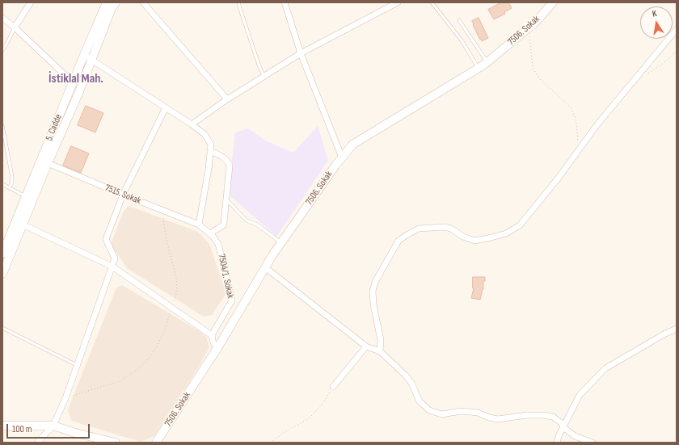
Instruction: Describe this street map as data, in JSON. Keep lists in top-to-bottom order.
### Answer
{
  "streets": {
    "street": [
      "7506. Sokak",
      "5. Cadde",
      "7515. Sokak",
      "7504/1. Sokak"
    ]
  },
  "crossings": [
    ["7515. Sokak", "7504/1. Sokak"]
  ],
  "districts": ["İstiklal Mah."],
  "scale_bar": "100 m",
  "north": "top"
}
